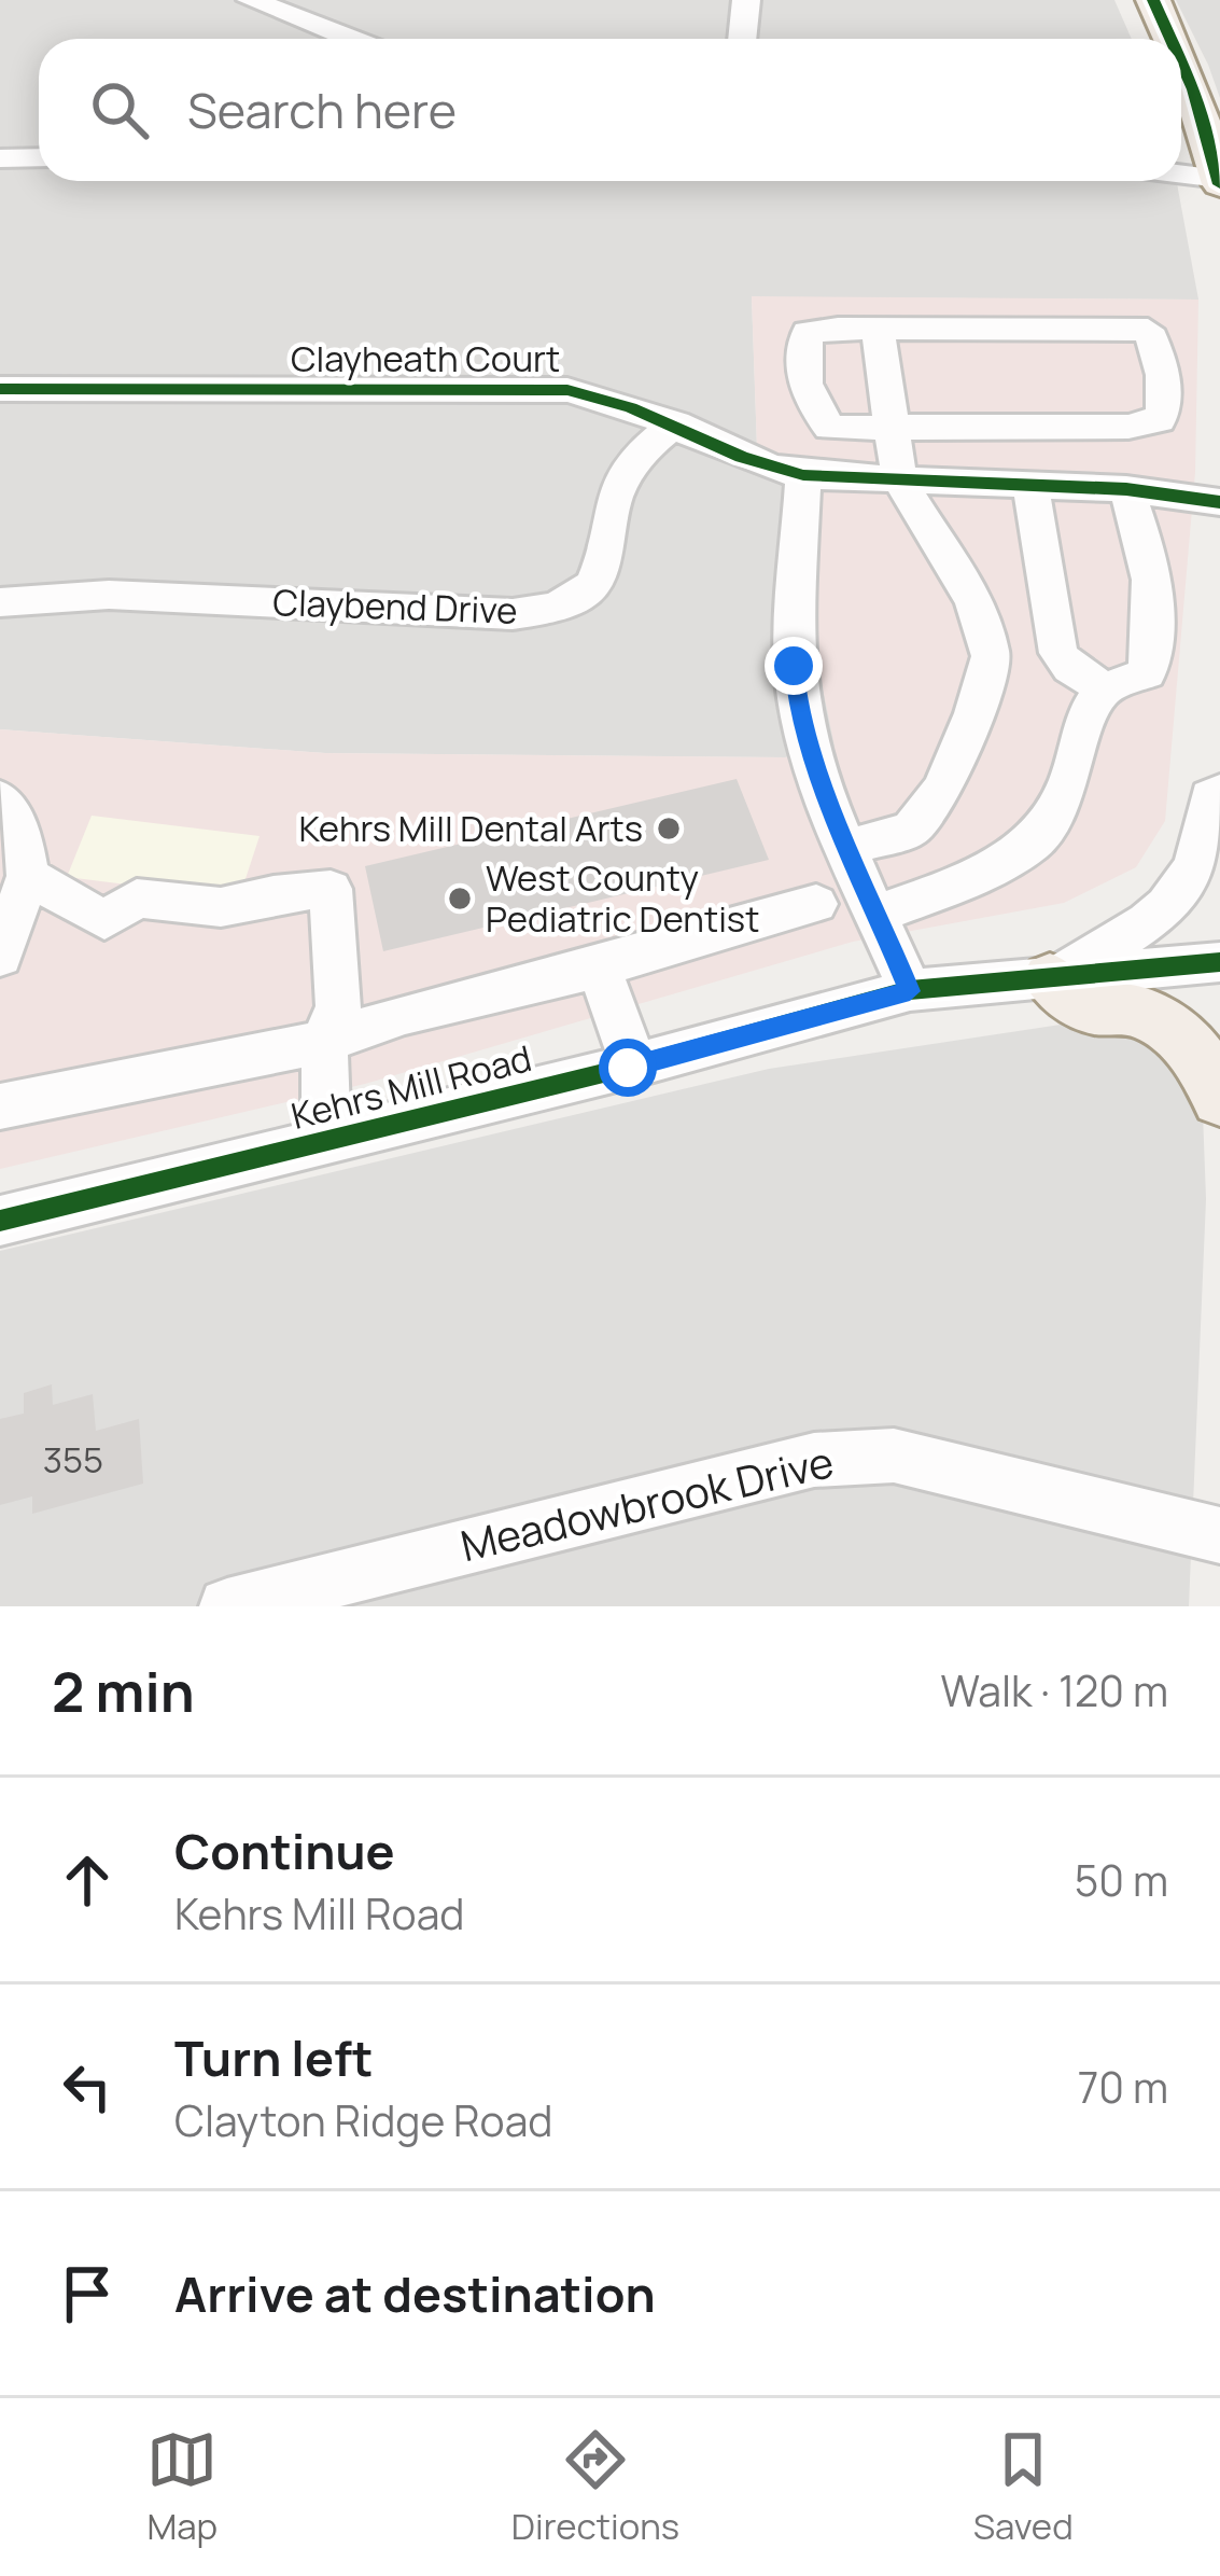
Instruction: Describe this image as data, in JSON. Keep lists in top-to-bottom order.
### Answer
{
  "streets": {
    "street": [
      "Clayheath Court",
      "Claybend Drive",
      "Kehrs Mill Road",
      "Meadowbrook Drive"
    ]
  },
  "crossings": [
    ["Clayheath Court", "Claybend Drive"]
  ],
  "places": ["Kehrs Mill Dental Arts", "West County Pediatric Dentist"],
  "house_numbers": ["355"],
  "page": {
    "search": "Search here",
    "heading": ["2 min", "Walk · 120 m"],
    "list": [
      ["Continue", "Kehrs Mill Road", "50 m"],
      ["Turn left", "Clayton Ridge Road", "70 m"],
      "Arrive at destination"
    ],
    "nav": ["Map", "Directions", "Saved"]
  }
}
